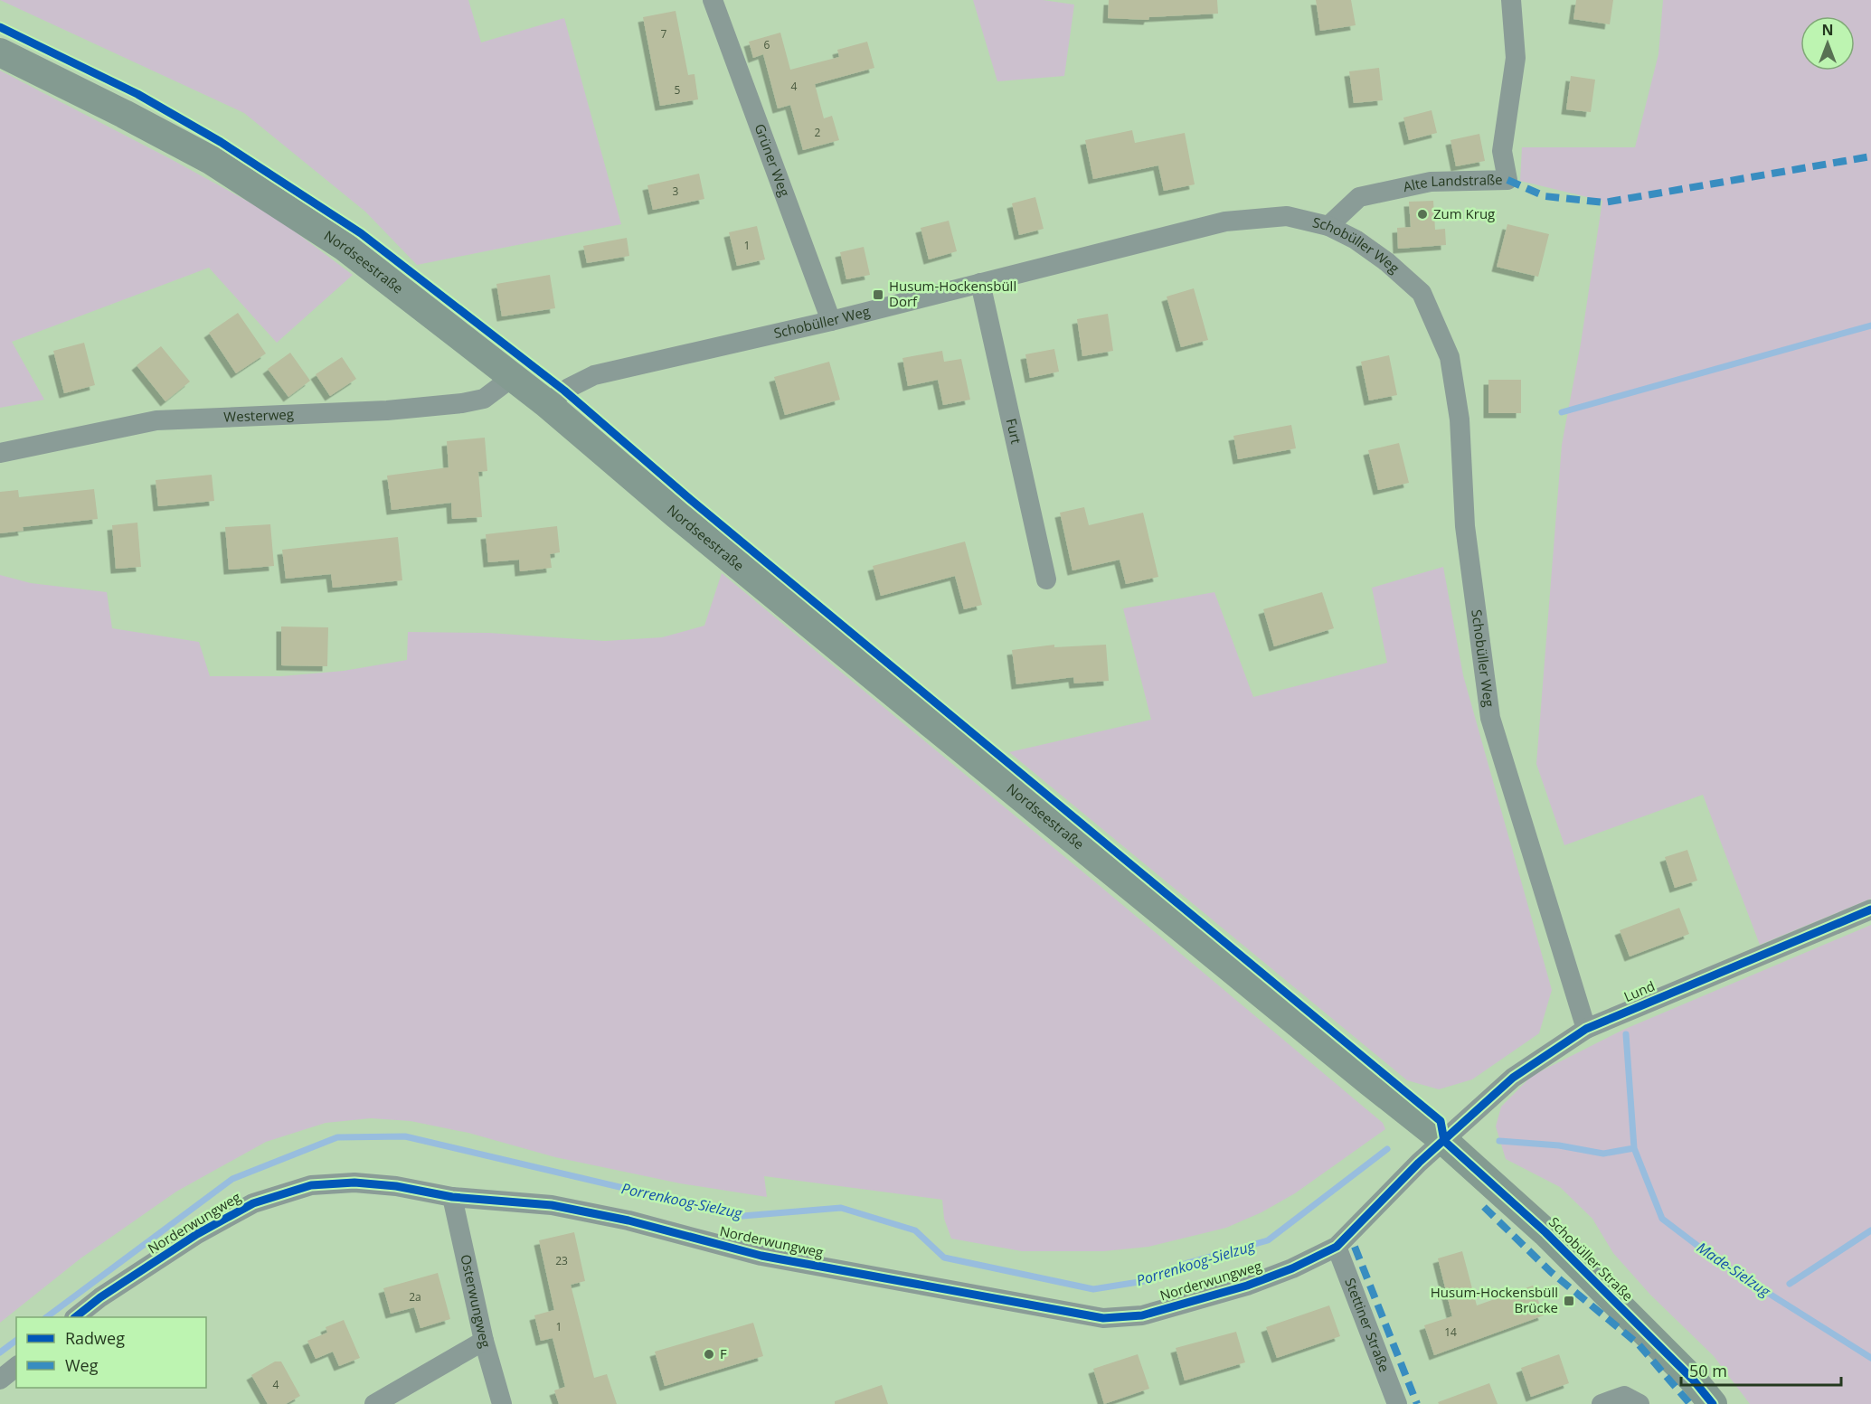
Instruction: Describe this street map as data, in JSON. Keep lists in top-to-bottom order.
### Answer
{
  "streets": {
    "main road": ["Nordseestraße", "Schobüller Straße"],
    "street": [
      "Grüner Weg",
      "Alte Landstraße",
      "Schobüller Weg",
      "Westerweg",
      "Furt",
      "Lund",
      "Norderwungweg",
      "Osterwungweg",
      "Stettiner Straße"
    ]
  },
  "crossings": [
    ["Grüner Weg", "Schobüller Weg"],
    ["Alte Landstraße", "Schobüller Weg"],
    ["Schobüller Weg", "Nordseestraße"],
    ["Schobüller Weg", "Furt"],
    ["Schobüller Weg", "Lund"],
    ["Nordseestraße", "Westerweg"],
    ["Nordseestraße", "Schobüller Straße"],
    ["Lund", "Norderwungweg"],
    ["Lund", "Schobüller Straße"],
    ["Norderwungweg", "Schobüller Straße"],
    ["Norderwungweg", "Osterwungweg"],
    ["Norderwungweg", "Stettiner Straße"]
  ],
  "water": ["Porrenkoog-Sielzug", "Made-Sielzug"],
  "places": {
    "other": ["Zum Krug", "F"],
    "transit": ["Husum-Hockensbüll Dorf", "Husum-Hockensbüll Brücke"]
  },
  "house_numbers": [
    "7",
    "6",
    "4",
    "5",
    "2",
    "3",
    "1",
    "23",
    "2a",
    "1",
    "14",
    "4"
  ],
  "legend": ["Radweg", "Weg"],
  "scale_bar": "50 m",
  "north": "top"
}
